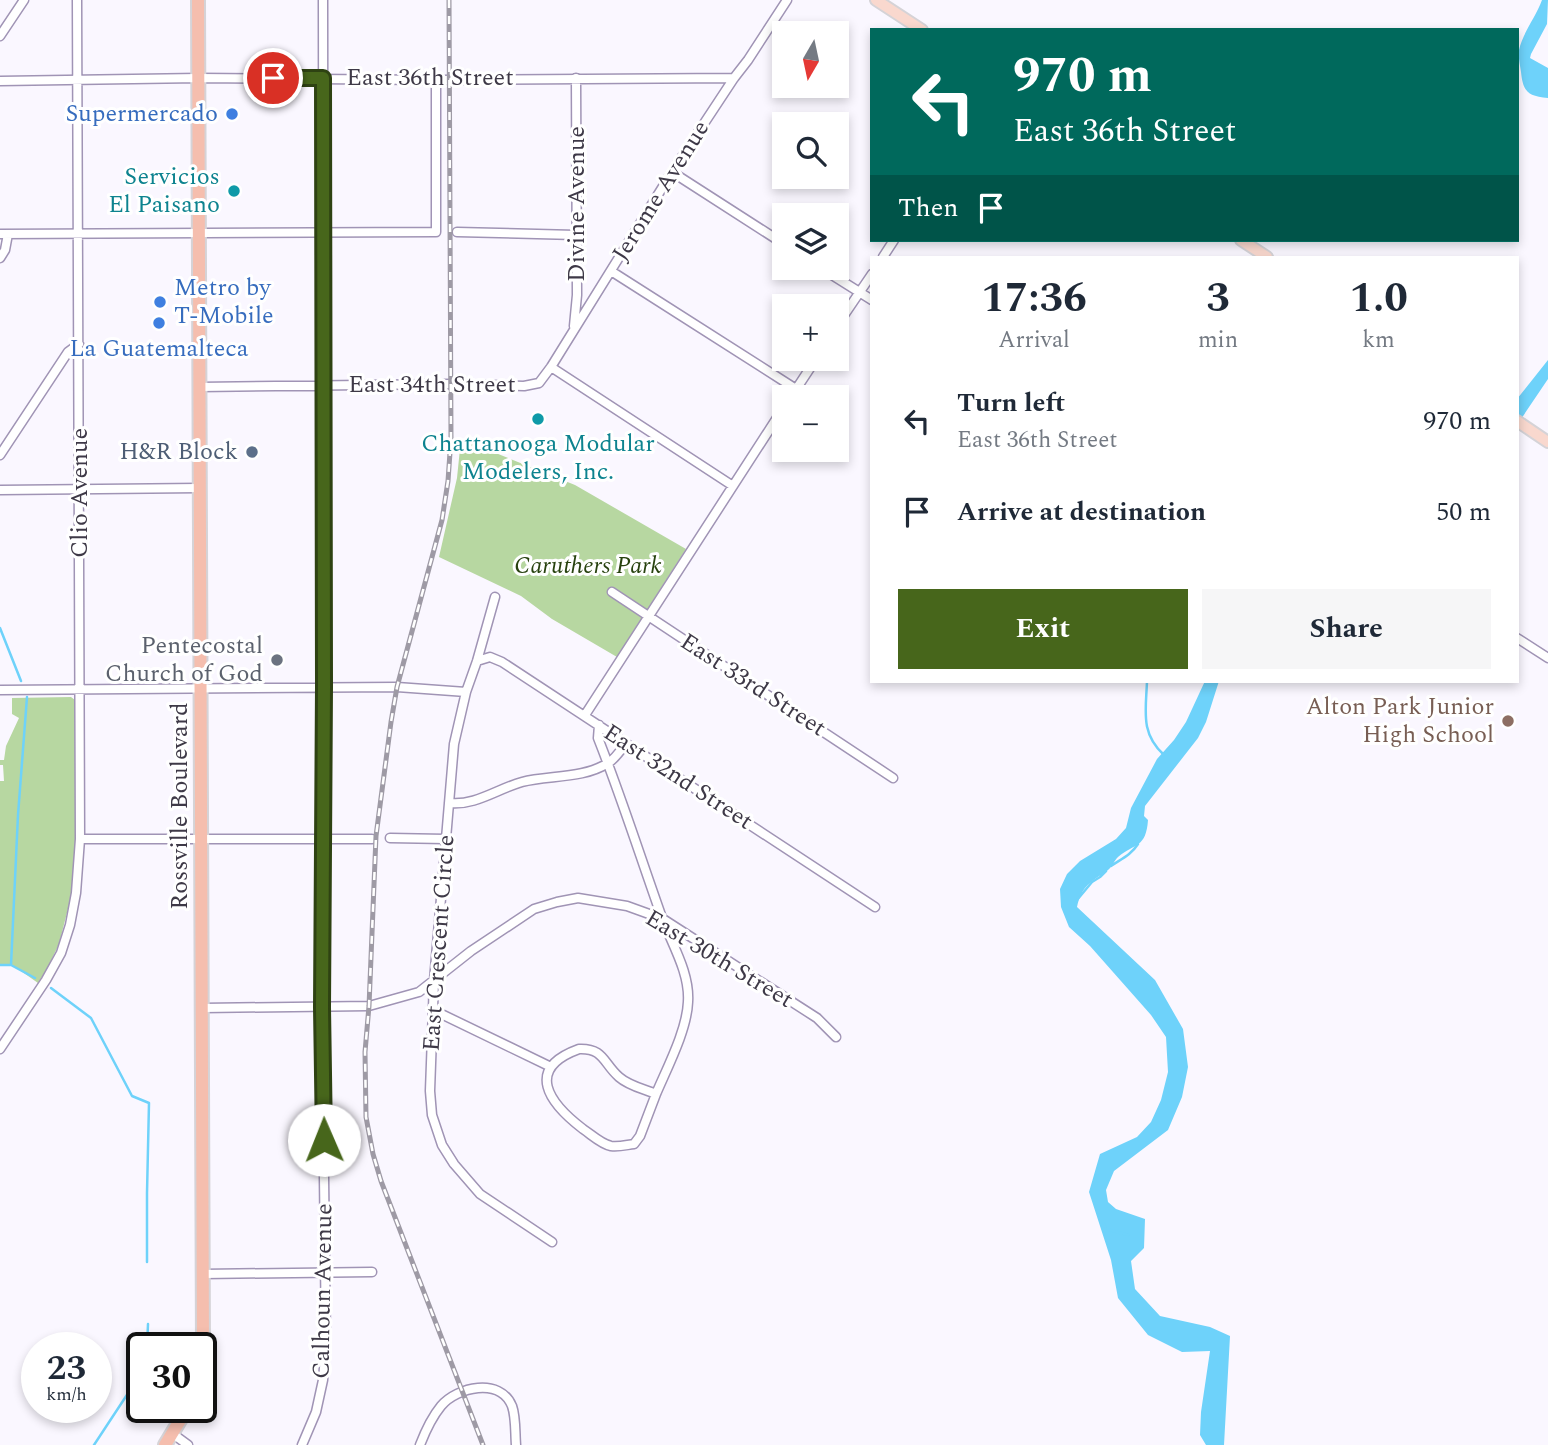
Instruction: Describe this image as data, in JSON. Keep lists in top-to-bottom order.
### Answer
{
  "streets": {
    "highway": ["Rossville Boulevard"],
    "street": [
      "East 36th Street",
      "Jerome Avenue",
      "Divine Avenue",
      "East 34th Street",
      "Clio Avenue",
      "East 33rd Street",
      "East 32nd Street",
      "East Crescent Circle",
      "East 30th Street",
      "Calhoun Avenue"
    ]
  },
  "crossings": [
    ["East 36th Street", "Jerome Avenue"],
    ["East 36th Street", "Divine Avenue"],
    ["East 36th Street", "Clio Avenue"],
    ["East 36th Street", "Rossville Boulevard"],
    ["East 36th Street", "Calhoun Avenue"],
    ["Jerome Avenue", "Divine Avenue"],
    ["Jerome Avenue", "East 34th Street"],
    ["East 34th Street", "Rossville Boulevard"],
    ["East 34th Street", "Calhoun Avenue"],
    ["East 32nd Street", "East Crescent Circle"],
    ["Rossville Boulevard", "East 30th Street"],
    ["East Crescent Circle", "East 30th Street"],
    ["East 30th Street", "Calhoun Avenue"]
  ],
  "parks": ["Caruthers Park"],
  "places": [
    "Supermercado",
    "Servicios El Paisano",
    "Metro by T-Mobile",
    "La Guatemalteca",
    "Chattanooga Modular Modelers, Inc.",
    "H&R Block",
    "Pentecostal Church of God",
    "Alton Park Junior High School"
  ],
  "north": "bottom",
  "page": {
    "map_buttons": ["+", "−"],
    "turn": ["970 m", "East 36th Street"],
    "then": "Then",
    "eta": [
      "17:36",
      "Arrival",
      "3",
      "min",
      "1.0",
      "km"
    ],
    "list": [
      {
        "name": "Turn left",
        "note": "East 36th Street",
        "value": "970 m"
      },
      {
        "name": "Arrive at destination",
        "value": "50 m"
      }
    ],
    "buttons": ["Exit", "Share"],
    "speed": "23 km/h",
    "limit": "30"
  }
}
